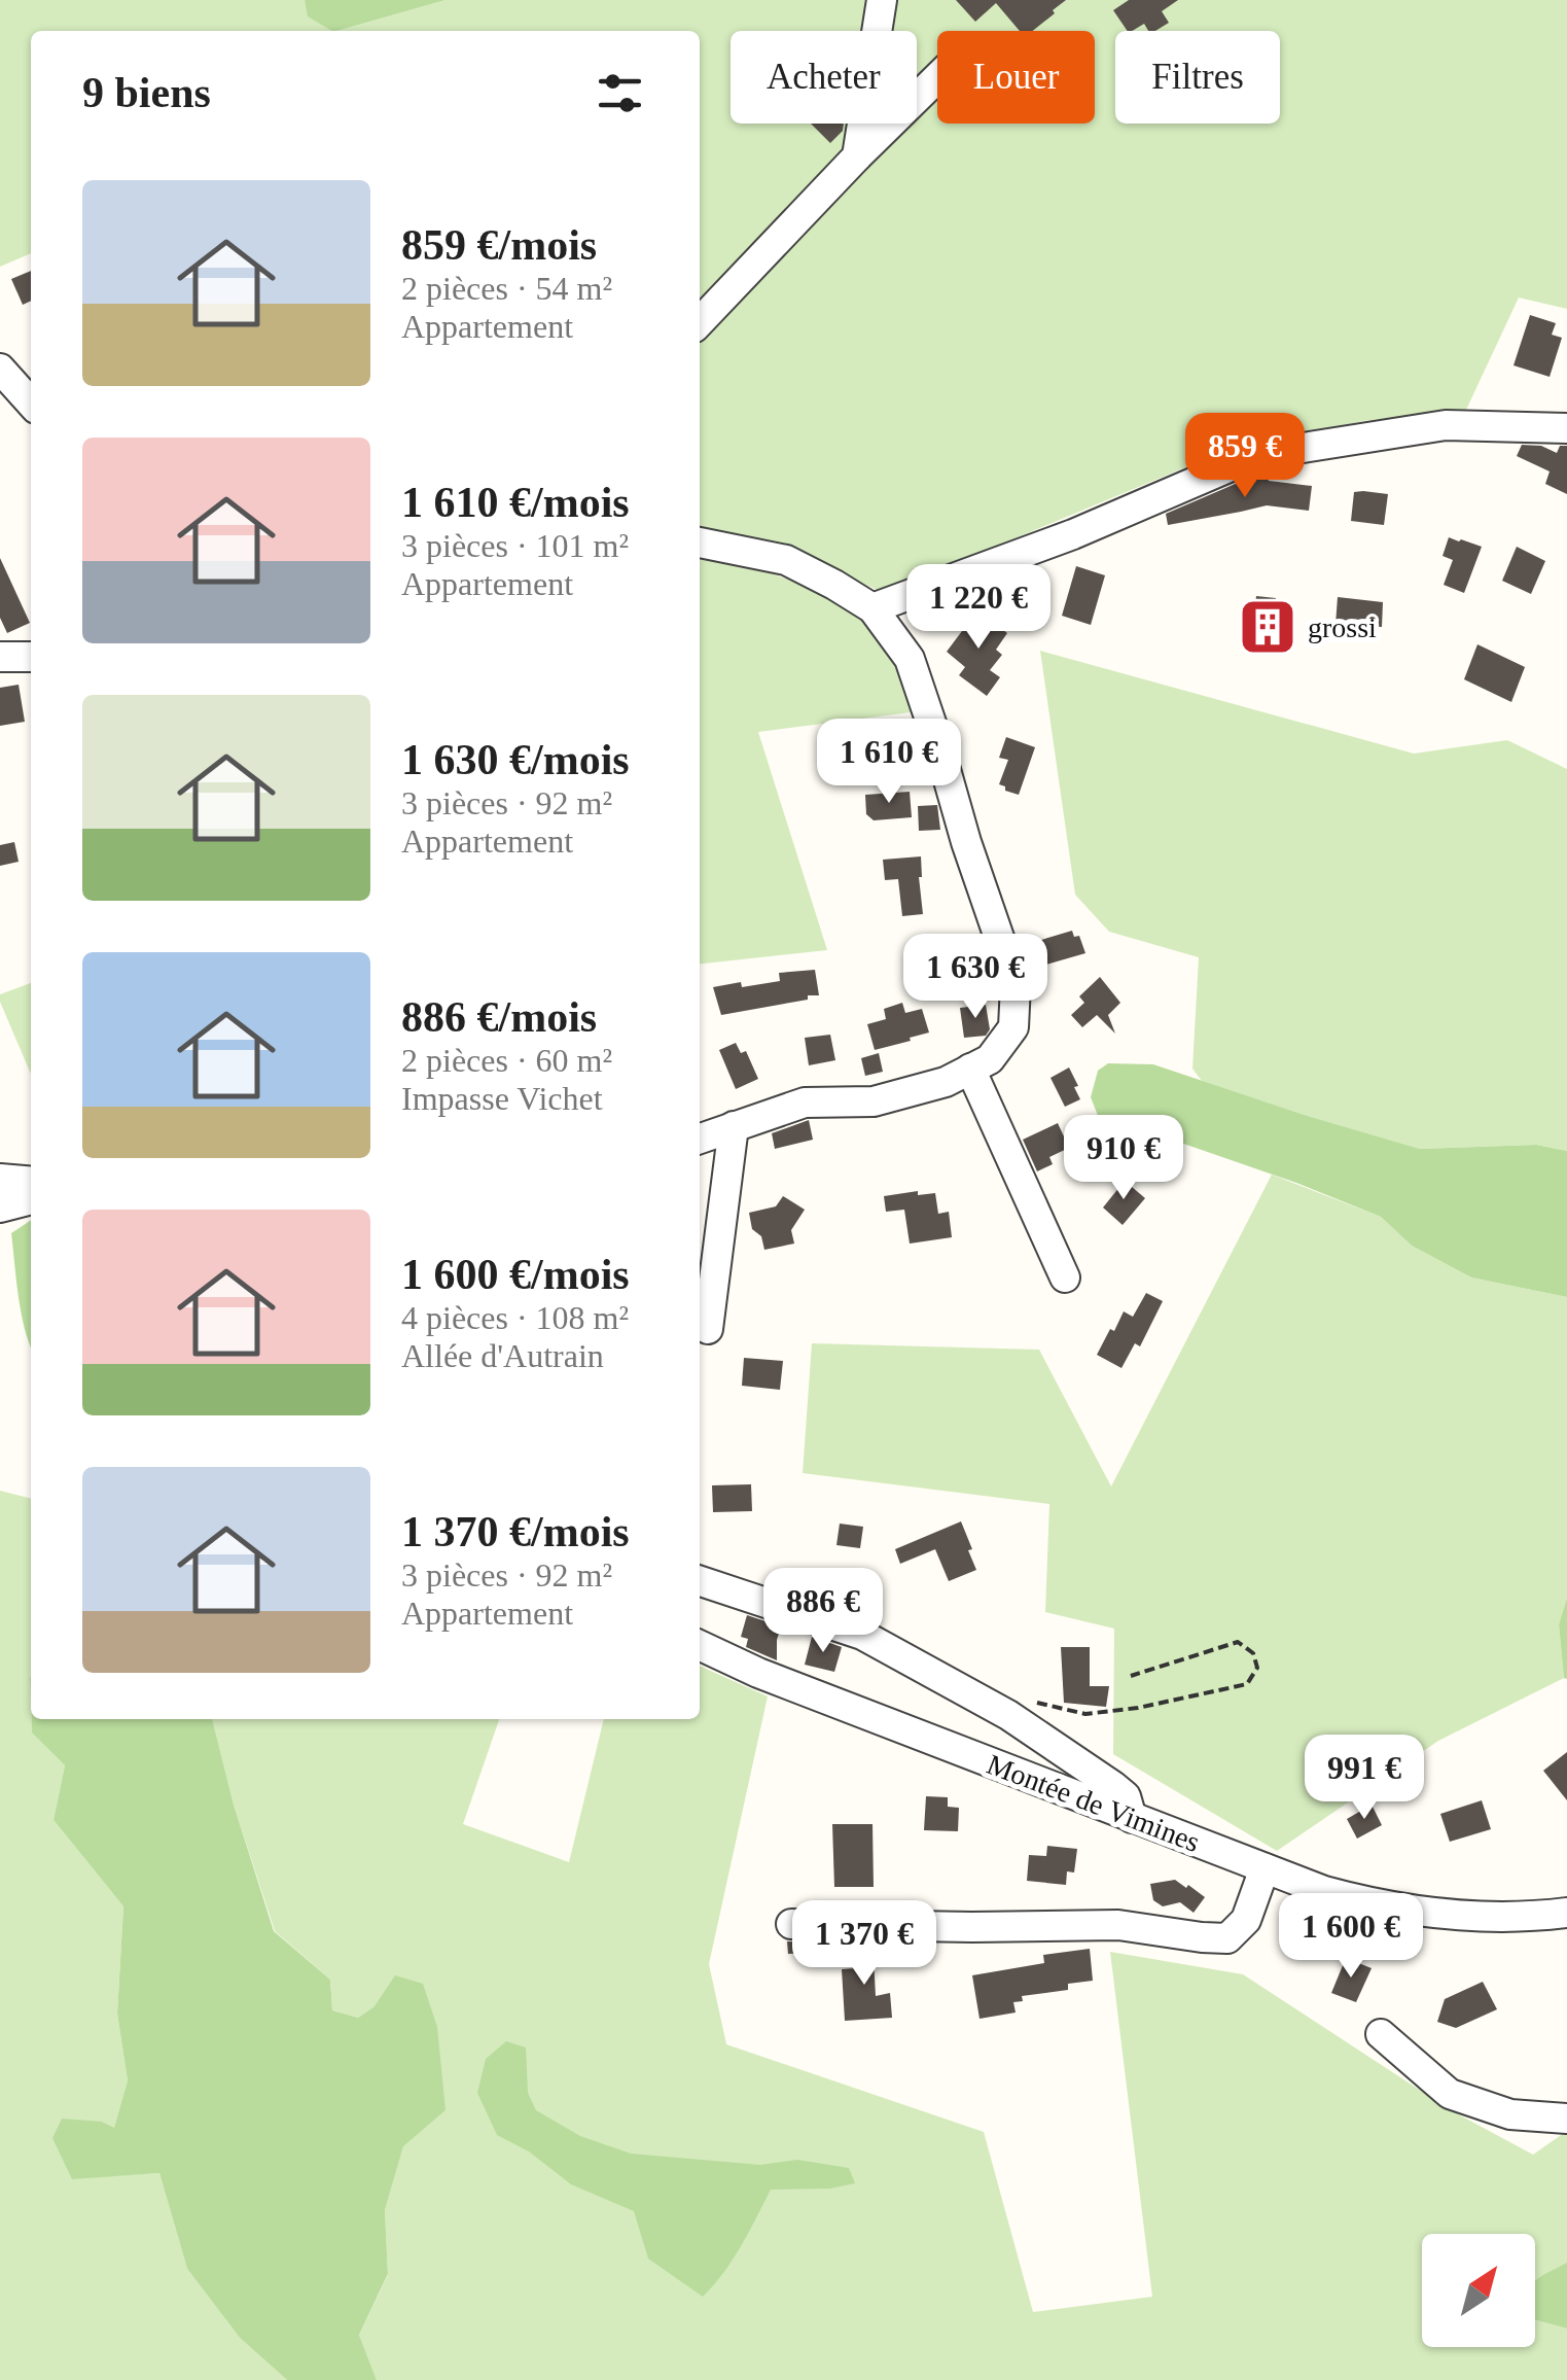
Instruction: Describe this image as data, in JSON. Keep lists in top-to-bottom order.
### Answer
{
  "streets": {
    "street": ["Montée de Vimines"]
  },
  "places": {
    "building": ["grossi"]
  },
  "north": "top right",
  "page": {
    "chip": ["Acheter", "Louer", "Filtres"],
    "heading": "9 biens",
    "list": [
      {
        "name": "859 €/mois",
        "note": "2 pièces · 54 m² · Appartement"
      },
      {
        "name": "1 610 €/mois",
        "note": "3 pièces · 101 m² · Appartement"
      },
      {
        "name": "1 630 €/mois",
        "note": "3 pièces · 92 m² · Appartement"
      },
      {
        "name": "886 €/mois",
        "note": "2 pièces · 60 m² · Impasse Vichet"
      },
      {
        "name": "1 600 €/mois",
        "note": "4 pièces · 108 m² · Allée d'Autrain"
      },
      {
        "name": "1 370 €/mois",
        "note": "3 pièces · 92 m² · Appartement"
      }
    ],
    "price": [
      "859 €",
      "1 220 €",
      "1 610 €",
      "1 630 €",
      "910 €",
      "886 €",
      "991 €",
      "1 600 €",
      "1 370 €"
    ]
  }
}
